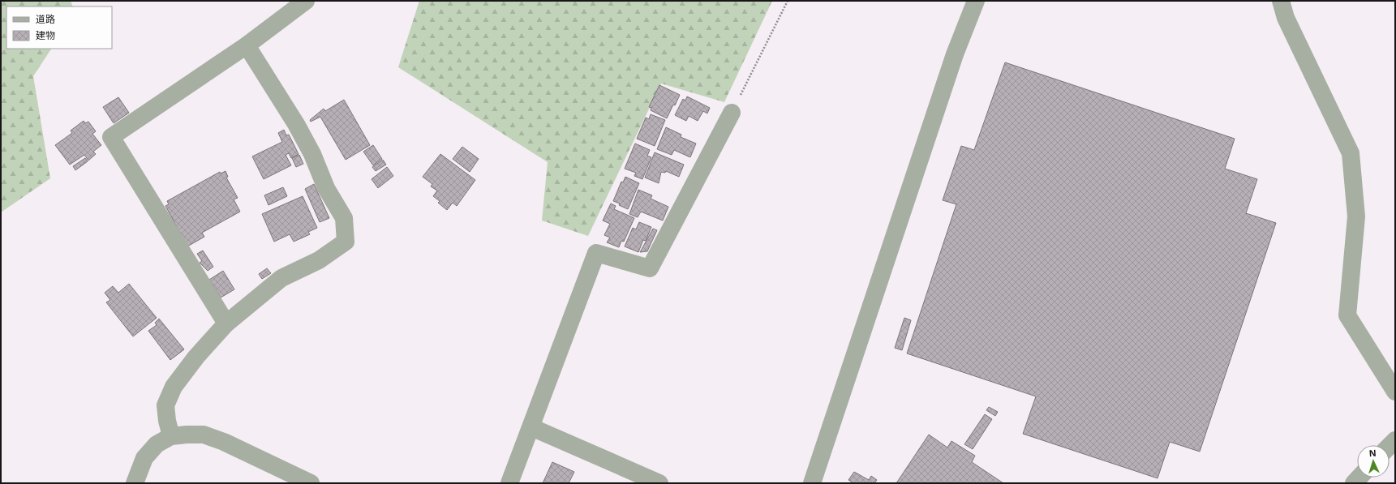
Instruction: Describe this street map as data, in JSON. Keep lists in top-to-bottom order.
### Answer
{
  "legend": ["道路", "建物"],
  "north": "top"
}
